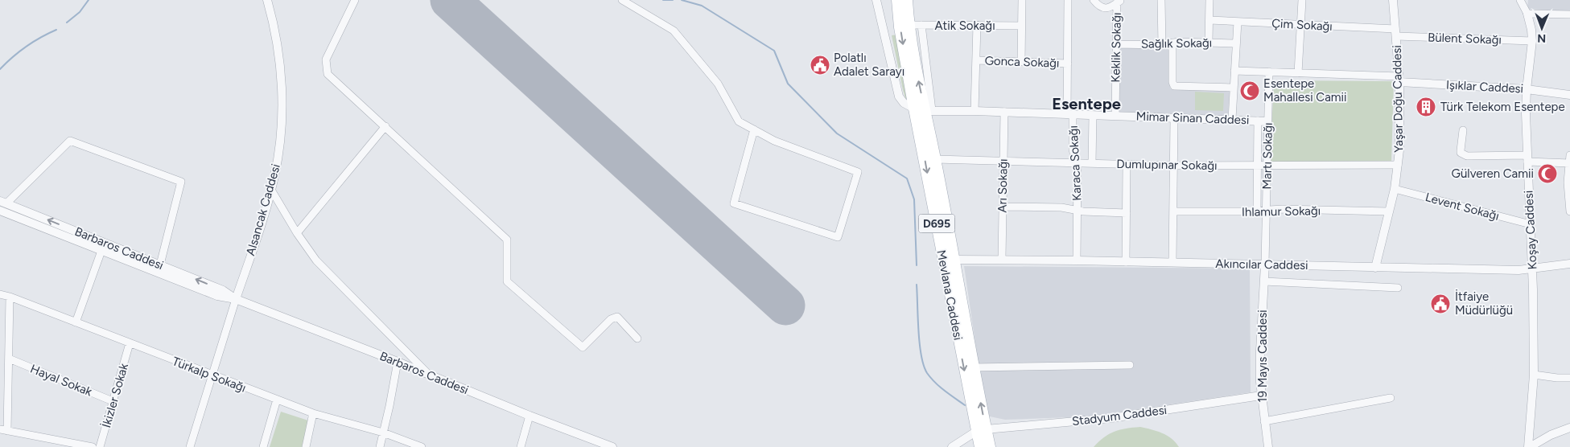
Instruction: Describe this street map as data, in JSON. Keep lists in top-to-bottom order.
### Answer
{
  "streets": {
    "main road": ["D695", "Mevlana Caddesi"],
    "street": [
      "Çim Sokağı",
      "Atik Sokağı",
      "Bülent Sokağı",
      "Sağlık Sokağı",
      "Keklik Sokağı",
      "Gonca Sokağı",
      "Işıklar Caddesi",
      "Yaşar Doğu Caddesi",
      "Mimar Sinan Caddesi",
      "Martı Sokağı",
      "Karaca Sokağı",
      "Dumlupınar Sokağı",
      "Arı Sokağı",
      "Levent Sokağı",
      "Alsancak Caddesi",
      "Ihlamur Sokağı",
      "Koşay Caddesi",
      "Barbaros Caddesi",
      "Akıncılar Caddesi",
      "19 Mayıs Caddesi",
      "Türkalp Sokağı",
      "Hayal Sokak",
      "İkizler Sokak",
      "Stadyum Caddesi"
    ]
  },
  "crossings": [
    ["Çim Sokağı", "Bülent Sokağı"],
    ["Çim Sokağı", "Yaşar Doğu Caddesi"],
    ["Atik Sokağı", "Mevlana Caddesi"],
    ["Bülent Sokağı", "Yaşar Doğu Caddesi"],
    ["Bülent Sokağı", "Koşay Caddesi"],
    ["Sağlık Sokağı", "Keklik Sokağı"],
    ["Keklik Sokağı", "Mimar Sinan Caddesi"],
    ["Gonca Sokağı", "Karaca Sokağı"],
    ["Işıklar Caddesi", "Yaşar Doğu Caddesi"],
    ["Işıklar Caddesi", "Koşay Caddesi"],
    ["Yaşar Doğu Caddesi", "Dumlupınar Sokağı"],
    ["Yaşar Doğu Caddesi", "Levent Sokağı"],
    ["Yaşar Doğu Caddesi", "Ihlamur Sokağı"],
    ["Yaşar Doğu Caddesi", "Akıncılar Caddesi"],
    ["Mimar Sinan Caddesi", "Martı Sokağı"],
    ["Mimar Sinan Caddesi", "Karaca Sokağı"],
    ["Mimar Sinan Caddesi", "Arı Sokağı"],
    ["Mimar Sinan Caddesi", "Mevlana Caddesi"],
    ["Martı Sokağı", "Dumlupınar Sokağı"],
    ["Martı Sokağı", "Ihlamur Sokağı"],
    ["Martı Sokağı", "Akıncılar Caddesi"],
    ["Martı Sokağı", "19 Mayıs Caddesi"],
    ["Karaca Sokağı", "Dumlupınar Sokağı"],
    ["Karaca Sokağı", "Akıncılar Caddesi"],
    ["Dumlupınar Sokağı", "Arı Sokağı"],
    ["Dumlupınar Sokağı", "Mevlana Caddesi"],
    ["Arı Sokağı", "Akıncılar Caddesi"],
    ["Levent Sokağı", "Koşay Caddesi"],
    ["Alsancak Caddesi", "Barbaros Caddesi"],
    ["Koşay Caddesi", "Akıncılar Caddesi"],
    ["Akıncılar Caddesi", "Mevlana Caddesi"],
    ["Akıncılar Caddesi", "19 Mayıs Caddesi"],
    ["Mevlana Caddesi", "Stadyum Caddesi"],
    ["19 Mayıs Caddesi", "Stadyum Caddesi"],
    ["Türkalp Sokağı", "İkizler Sokak"],
    ["Hayal Sokak", "İkizler Sokak"]
  ],
  "districts": ["Esentepe"],
  "places": {
    "public building": ["Polatlı Adalet Sarayı", "İtfaiye Müdürlüğü"],
    "mosque": ["Esentepe Mahallesi Camii", "Gülveren Camii"],
    "building": ["Türk Telekom Esentepe"]
  },
  "north": "bottom"
}
